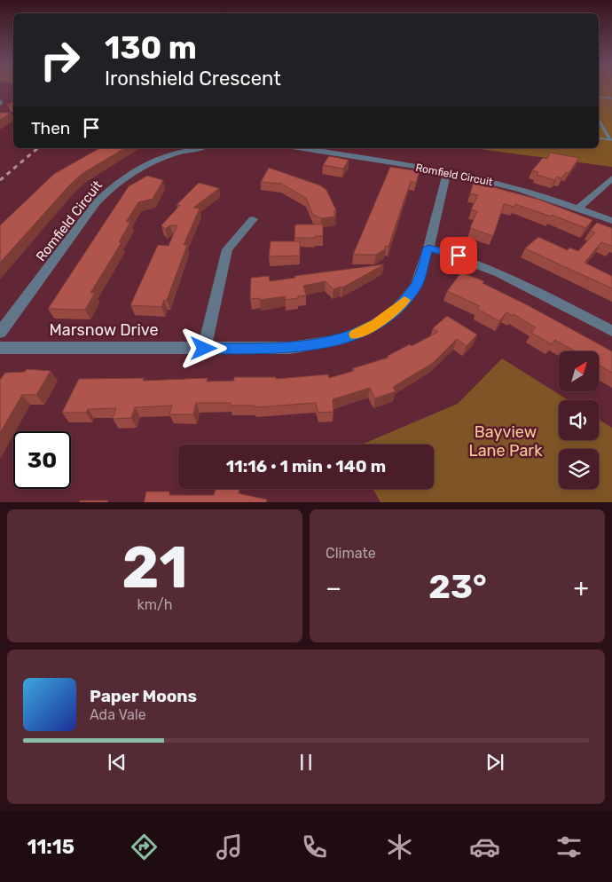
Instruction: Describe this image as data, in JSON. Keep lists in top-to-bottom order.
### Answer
{
  "streets": {
    "street": ["Romfield Circuit", "Marsnow Drive"]
  },
  "crossings": [
    ["Romfield Circuit", "Marsnow Drive"]
  ],
  "parks": ["Bayview Lane Park"],
  "north": "top right",
  "page": {
    "turn": ["130 m", "Ironshield Crescent"],
    "then": "Then",
    "limit": "30",
    "trip": "11:16 · 1 min · 140 m",
    "tile": [
      ["21", "km/h"],
      "Climate"
    ],
    "heat": ["−", "23°", "+"],
    "song": ["Paper Moons", "Ada Vale"],
    "tabs": "11:15"
  }
}
